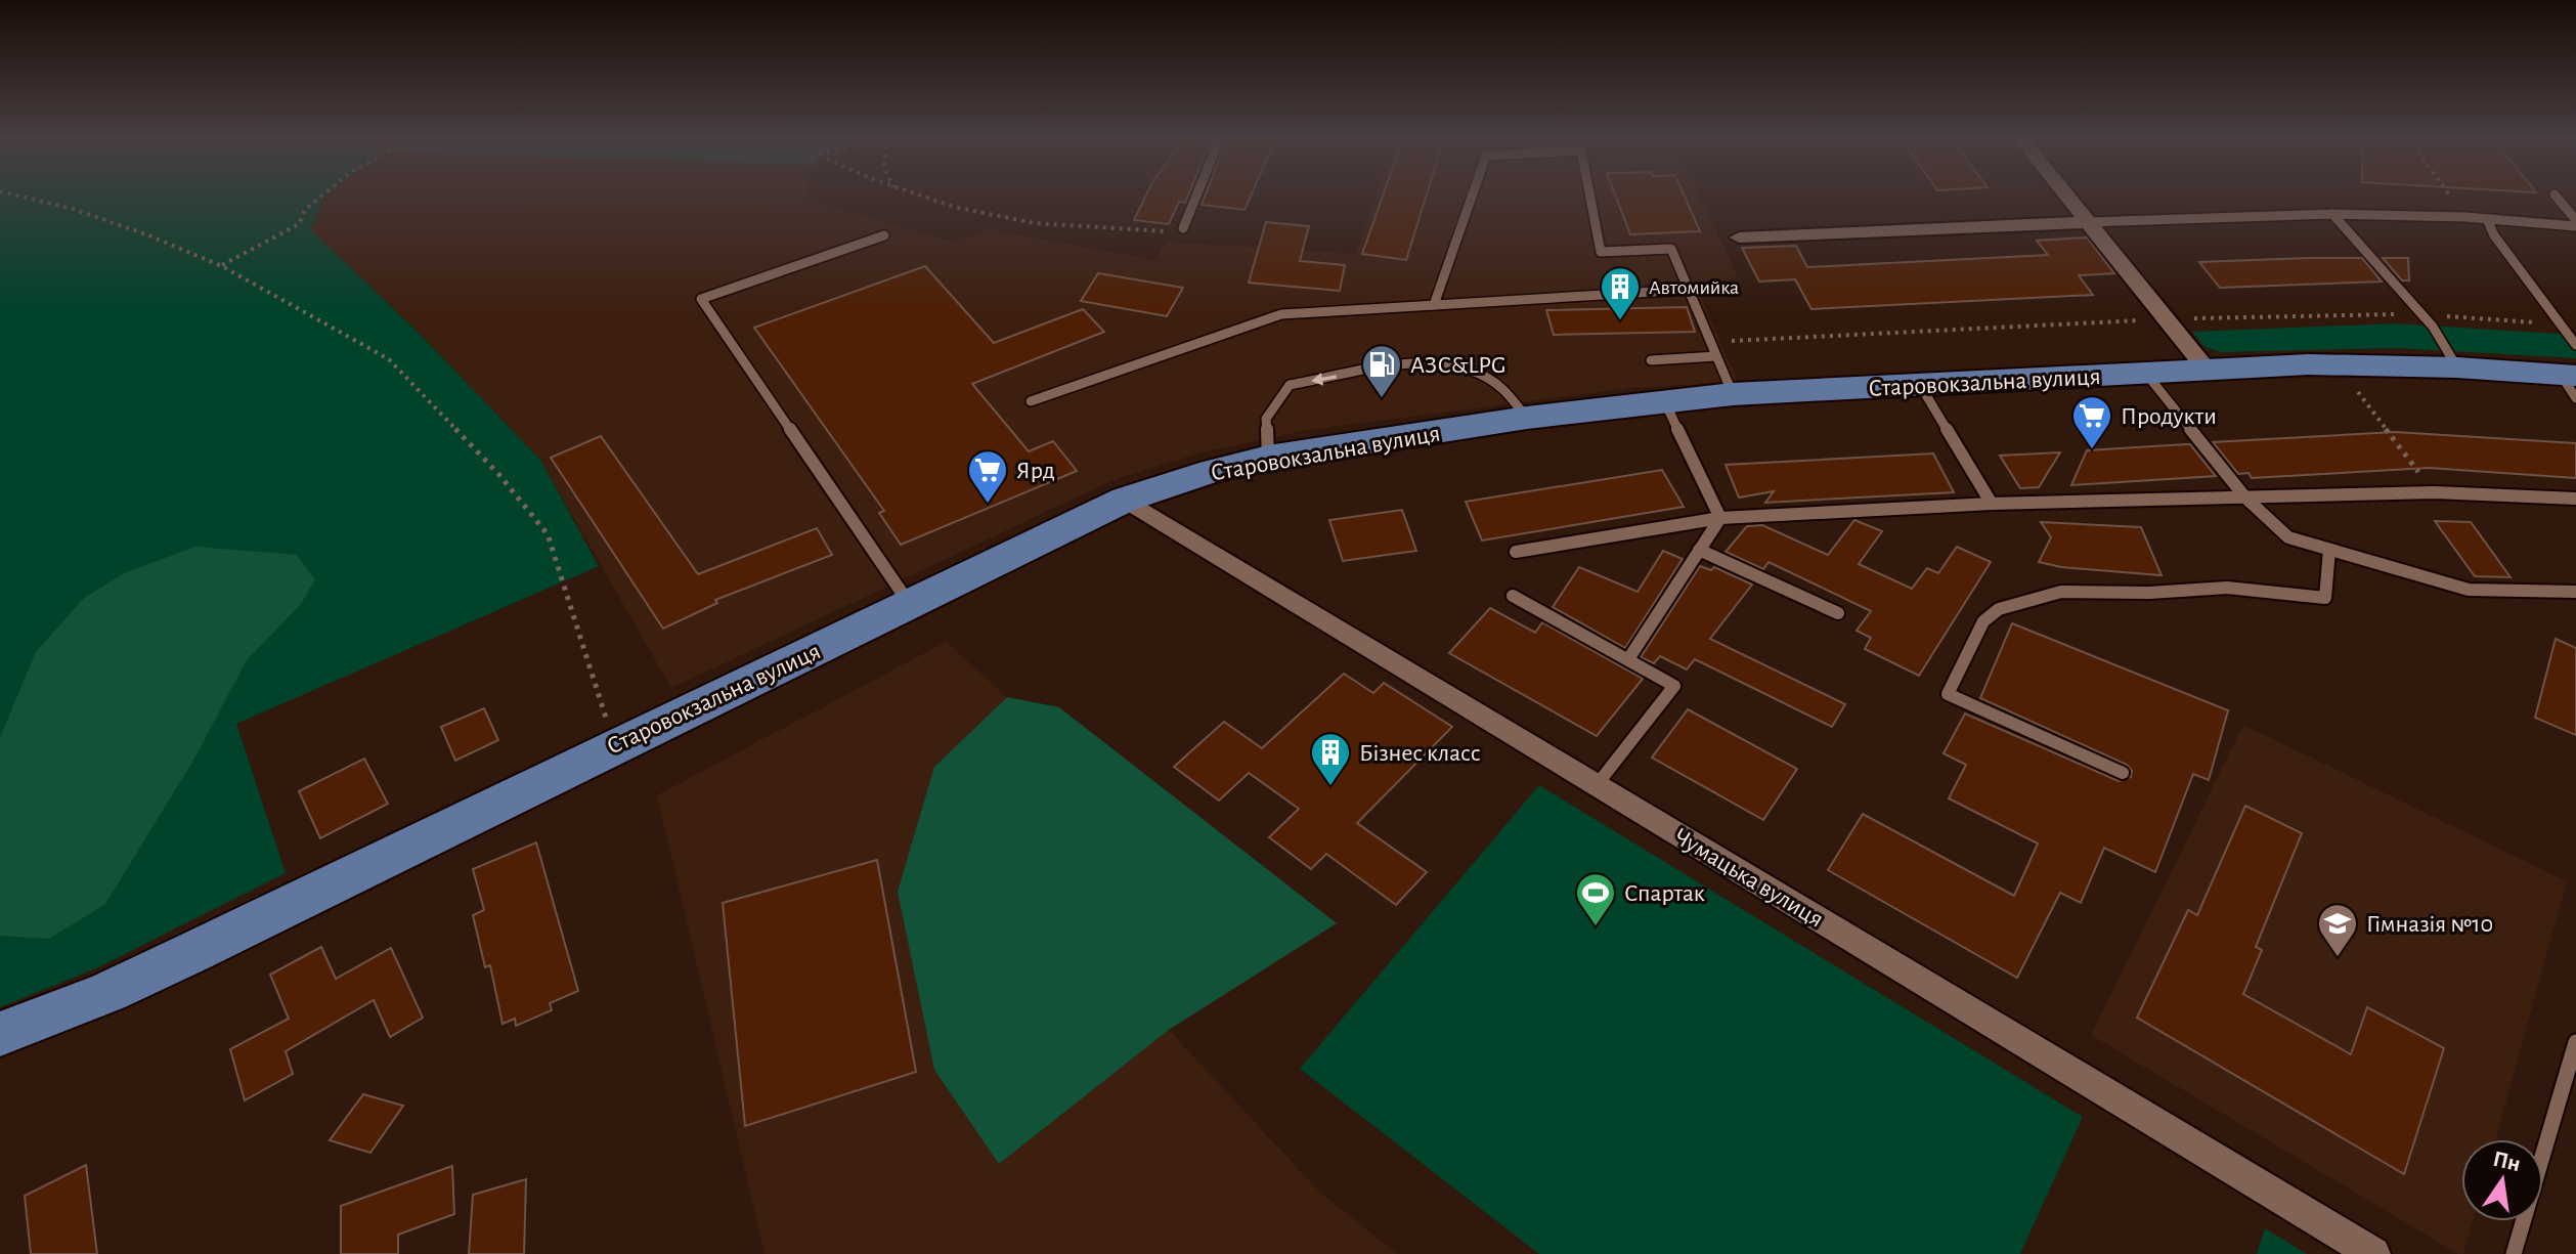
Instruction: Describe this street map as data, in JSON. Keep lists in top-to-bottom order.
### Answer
{
  "streets": {
    "main road": ["Старовокзальна вулиця"],
    "street": ["Чумацька вулиця"]
  },
  "crossings": [
    ["Старовокзальна вулиця", "Чумацька вулиця"]
  ],
  "places": {
    "building": ["Автомийка", "Бізнес класс"],
    "fuel station": ["АЗС&LPG"],
    "supermarket": ["Продукти", "Ярд"],
    "sports": ["Спартак"],
    "school or university": ["Гімназія №10"]
  },
  "north": "top"
}
